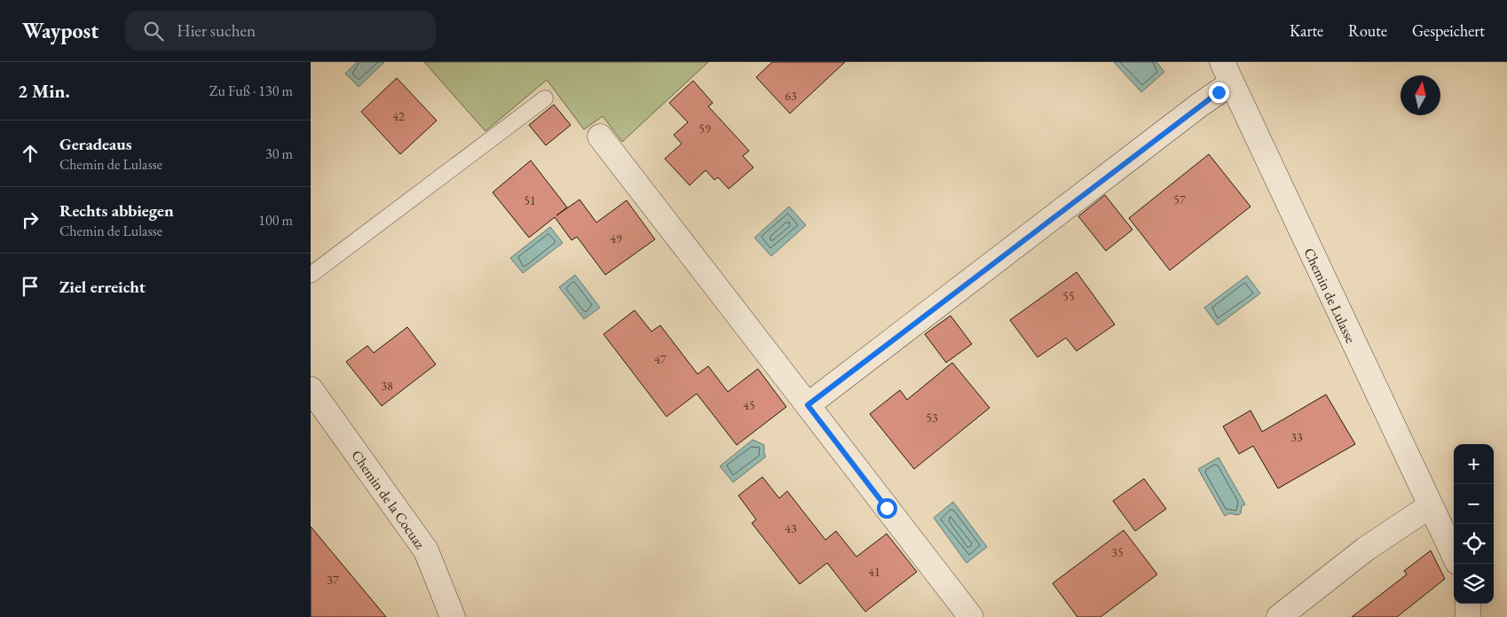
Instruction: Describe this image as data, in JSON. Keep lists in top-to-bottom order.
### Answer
{
  "streets": {
    "street": ["Chemin de Lulasse", "Chemin de la Cocuaz"]
  },
  "house_numbers": [
    "63",
    "42",
    "59",
    "57",
    "51",
    "49",
    "55",
    "47",
    "38",
    "45",
    "53",
    "33",
    "43",
    "35",
    "41",
    "37"
  ],
  "north": "top",
  "page": {
    "header": "Waypost",
    "search": "Hier suchen",
    "nav": ["Karte", "Route", "Gespeichert"],
    "heading": ["2 Min.", "Zu Fuß · 130 m"],
    "list": [
      ["Geradeaus", "Chemin de Lulasse", "30 m"],
      ["Rechts abbiegen", "Chemin de Lulasse", "100 m"],
      "Ziel erreicht"
    ],
    "map_buttons": ["+", "−"]
  }
}
